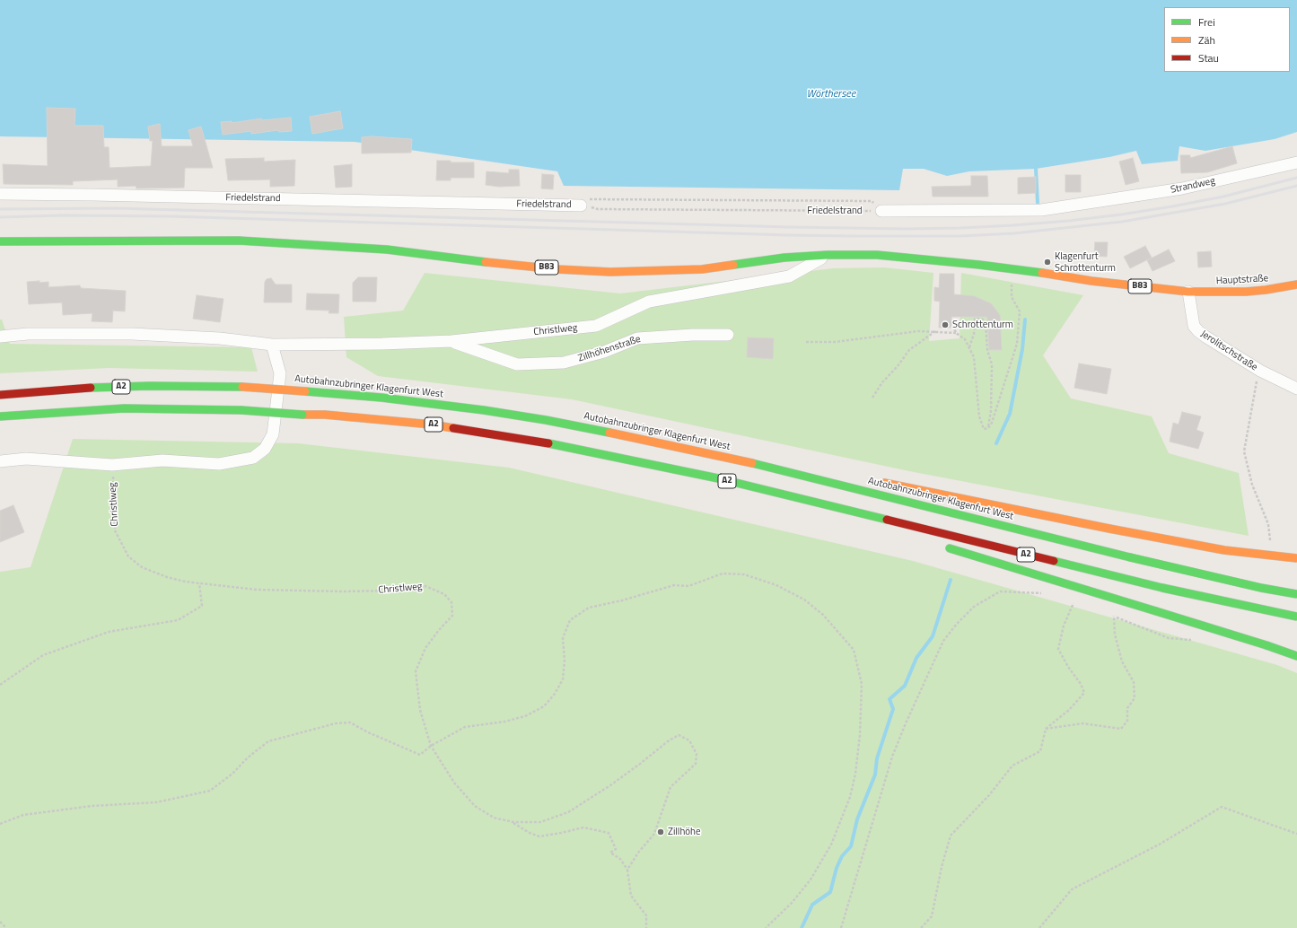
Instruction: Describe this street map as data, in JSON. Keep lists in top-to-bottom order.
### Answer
{
  "streets": {
    "main road": [
      "B83",
      "Hauptstraße",
      "A2",
      "Autobahnzubringer Klagenfurt West"
    ],
    "street": [
      "Strandweg",
      "Friedelstrand",
      "Christlweg",
      "Zillhöhenstraße",
      "Jerolitschstraße"
    ]
  },
  "crossings": [
    ["Strandweg", "Friedelstrand"],
    ["B83", "Hauptstraße"],
    ["B83", "Christlweg"],
    ["B83", "Jerolitschstraße"],
    ["Hauptstraße", "Jerolitschstraße"],
    ["Christlweg", "Zillhöhenstraße"]
  ],
  "water": ["Wörthersee"],
  "places": ["Klagenfurt Schrottenturm", "Schrottenturm", "Zillhöhe"],
  "legend": ["Frei", "Zäh", "Stau"]
}
